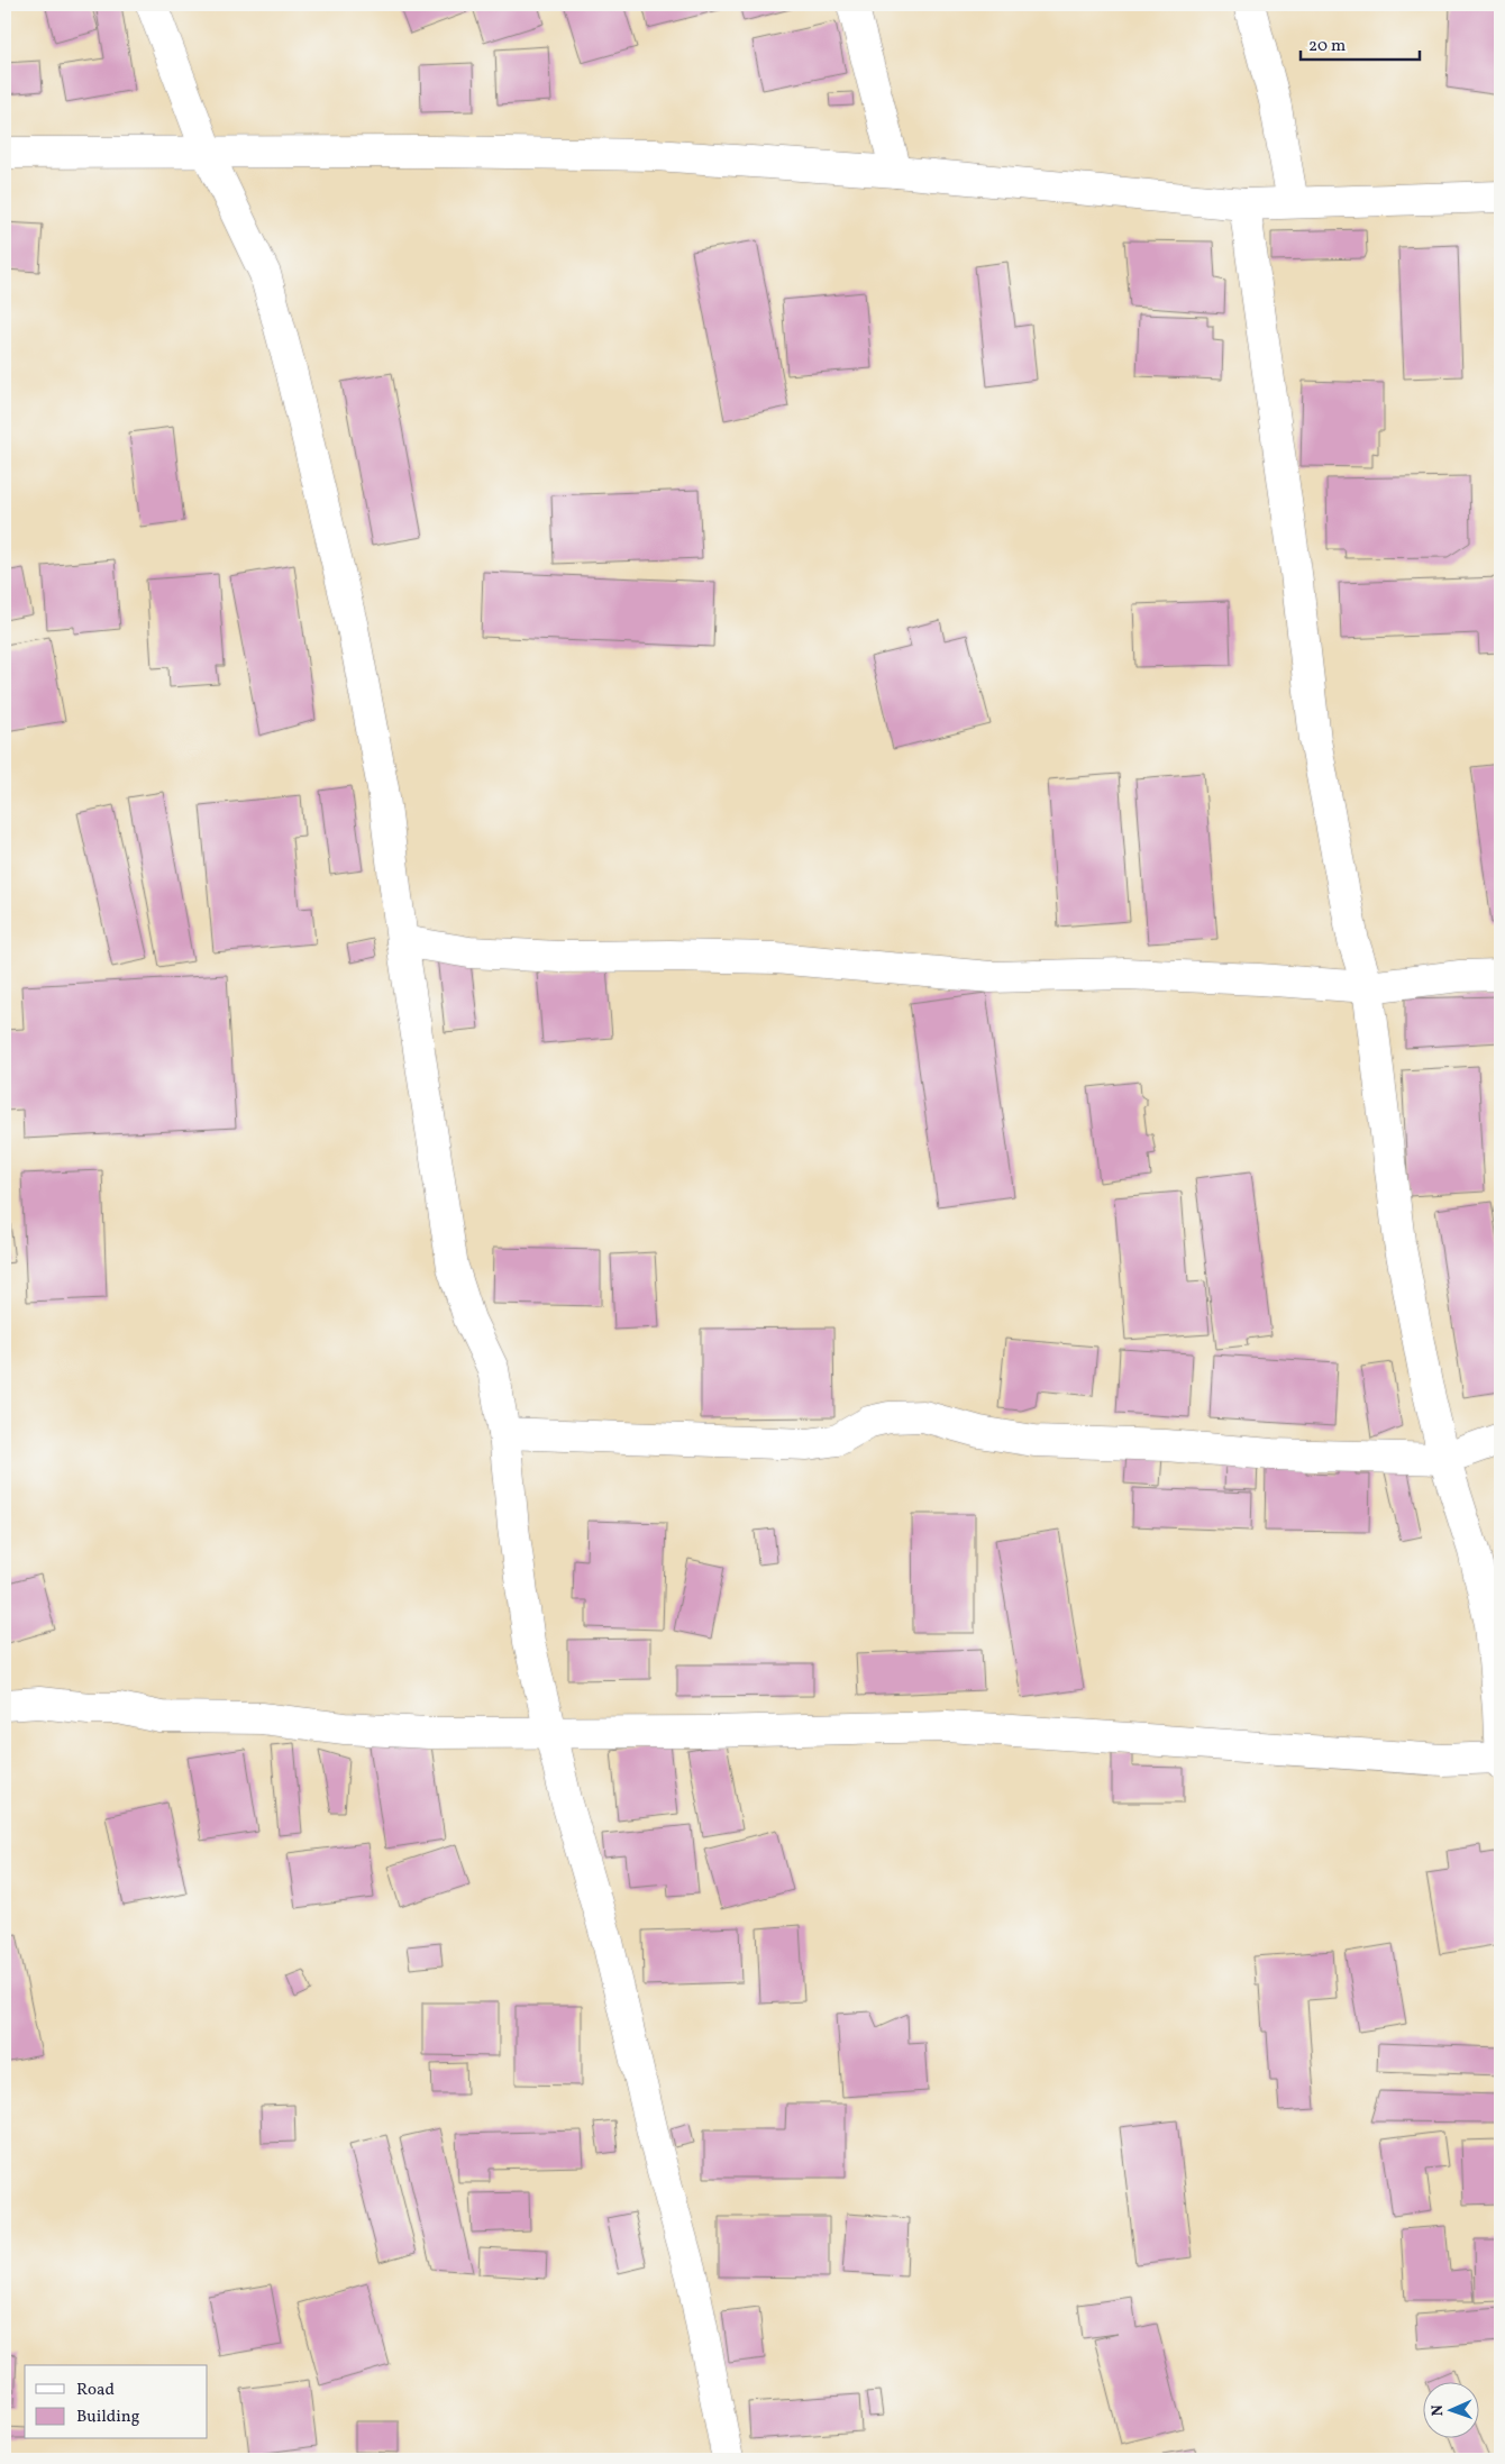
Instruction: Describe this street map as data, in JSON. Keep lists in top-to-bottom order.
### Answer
{
  "legend": ["Road", "Building"],
  "scale_bar": "20 m",
  "north": "left"
}
